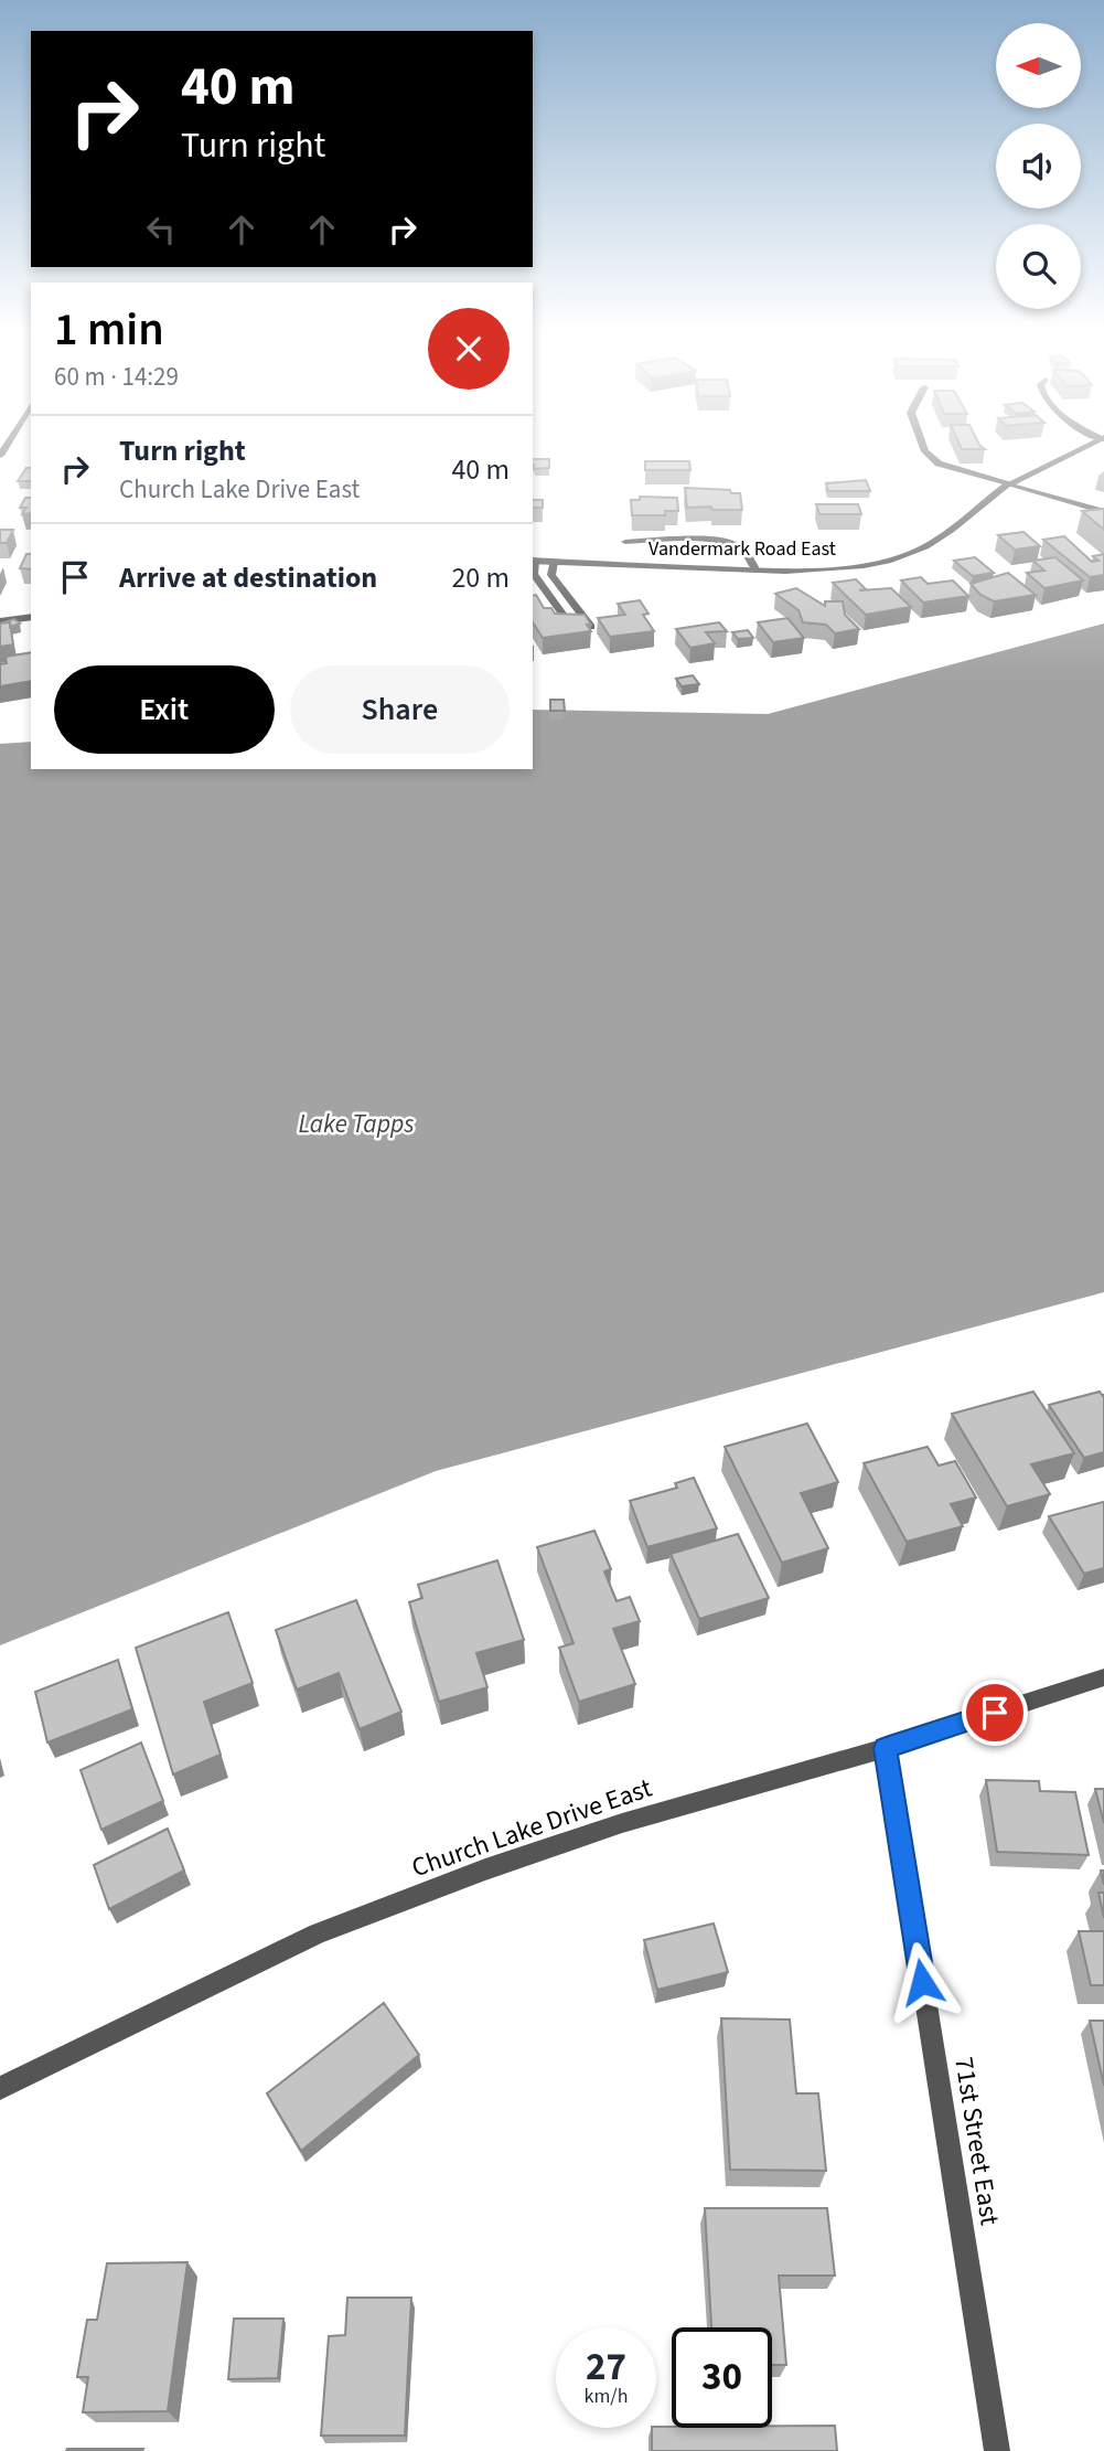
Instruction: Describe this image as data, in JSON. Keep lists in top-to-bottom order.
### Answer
{
  "streets": {
    "street": ["Vandermark Road East", "Church Lake Drive East", "71st Street East"]
  },
  "crossings": [
    ["Church Lake Drive East", "71st Street East"]
  ],
  "water": ["Lake Tapps"],
  "north": "left",
  "page": {
    "turn": ["40 m", "Turn right"],
    "heading": ["1 min", "60 m · 14:29"],
    "list": [
      {
        "name": "Turn right",
        "note": "Church Lake Drive East",
        "value": "40 m"
      },
      {
        "name": "Arrive at destination",
        "value": "20 m"
      }
    ],
    "buttons": ["Exit", "Share"],
    "speed": "27 km/h",
    "limit": "30"
  }
}
